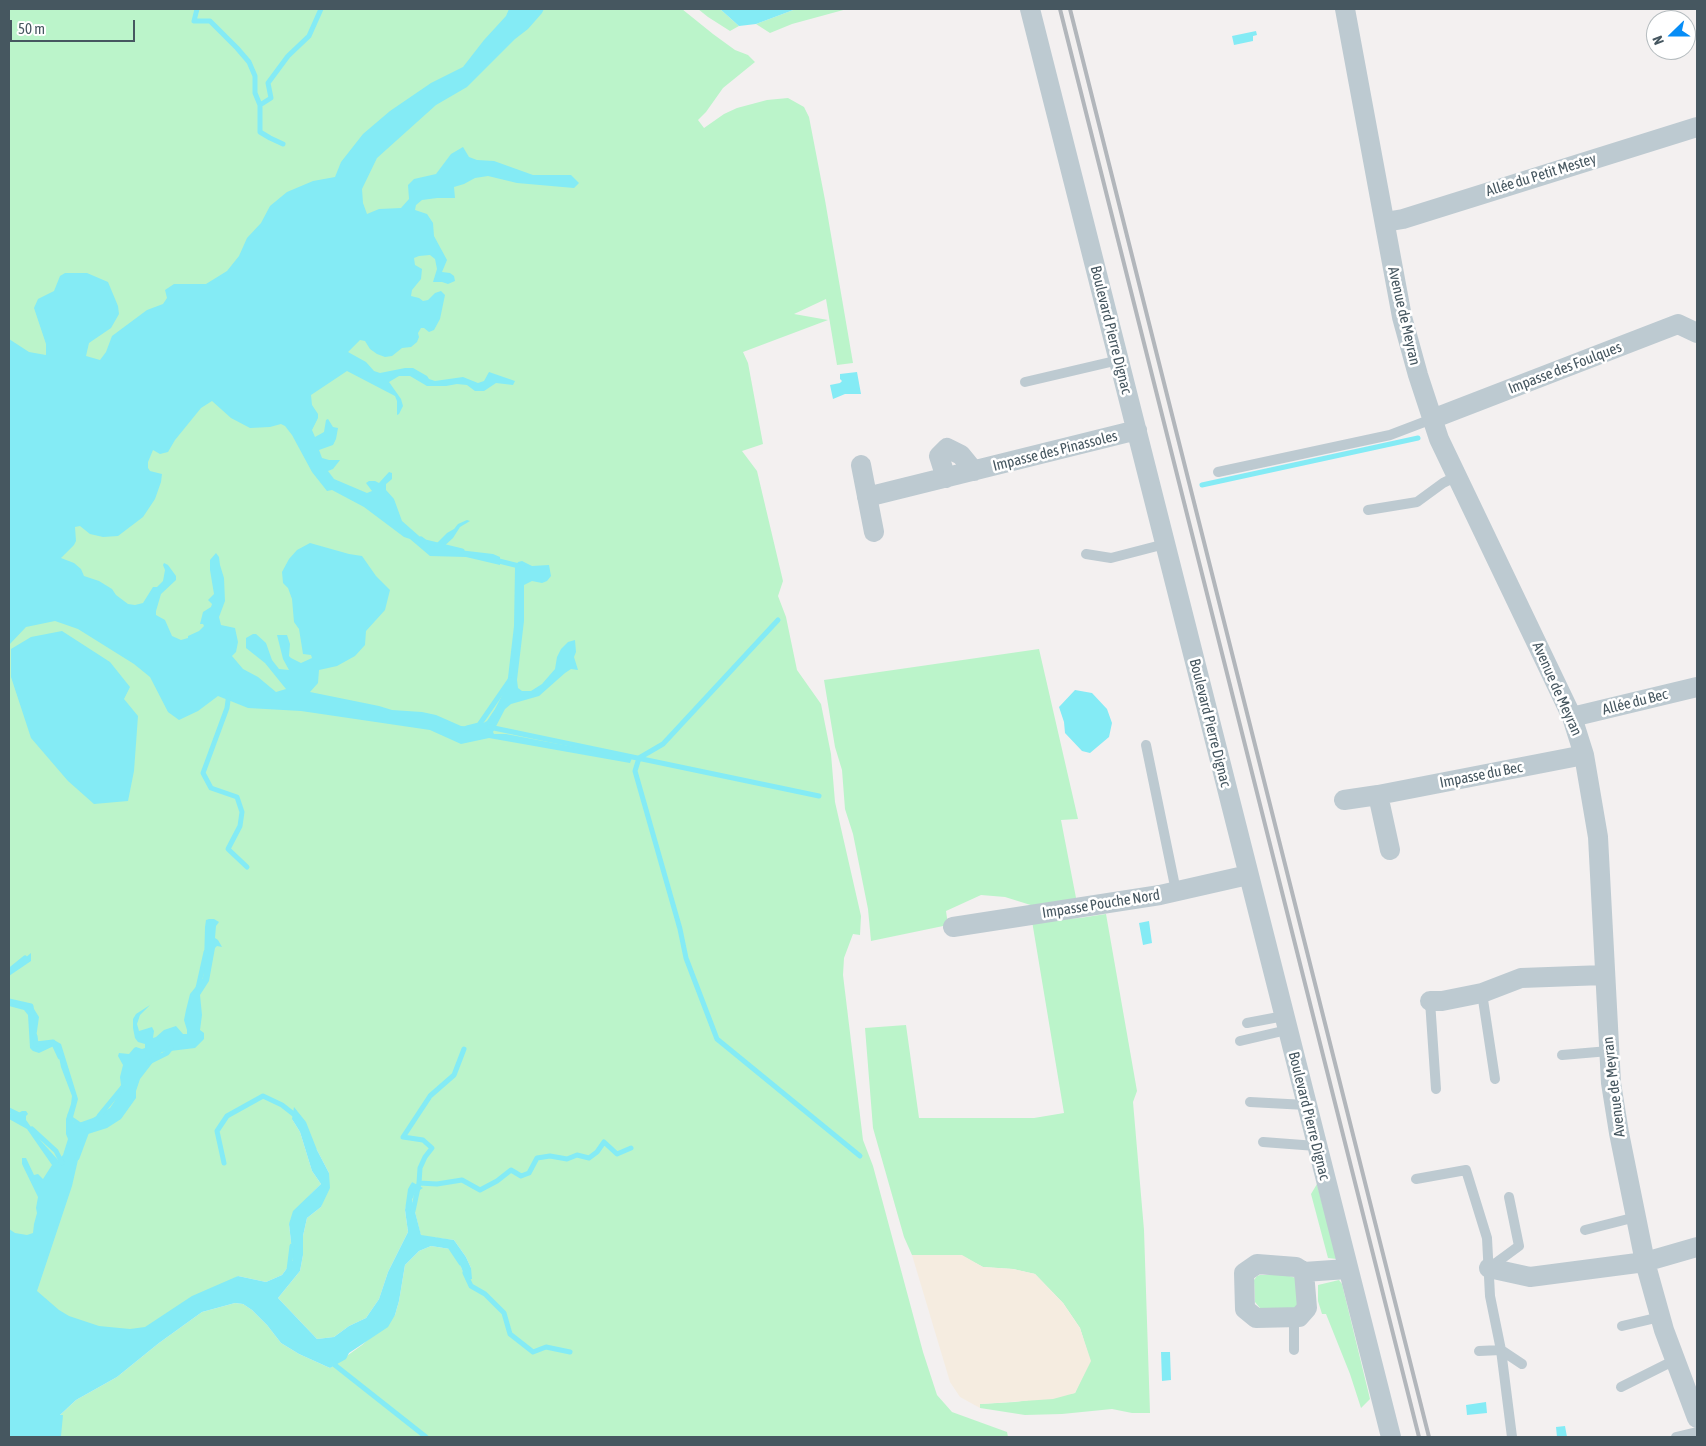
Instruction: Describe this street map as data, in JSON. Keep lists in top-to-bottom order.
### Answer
{
  "streets": {
    "street": [
      "Allée du Petit Mestey",
      "Avenue de Meyran",
      "Boulevard Pierre Dignac",
      "Impasse des Foulques",
      "Impasse des Pinassoles",
      "Allée du Bec",
      "Impasse du Bec",
      "Impasse Pouche Nord"
    ]
  },
  "crossings": [
    ["Allée du Petit Mestey", "Avenue de Meyran"],
    ["Avenue de Meyran", "Impasse des Foulques"],
    ["Avenue de Meyran", "Allée du Bec"],
    ["Avenue de Meyran", "Impasse du Bec"],
    ["Boulevard Pierre Dignac", "Impasse des Pinassoles"],
    ["Boulevard Pierre Dignac", "Impasse Pouche Nord"]
  ],
  "scale_bar": "50 m",
  "north": "left"
}
